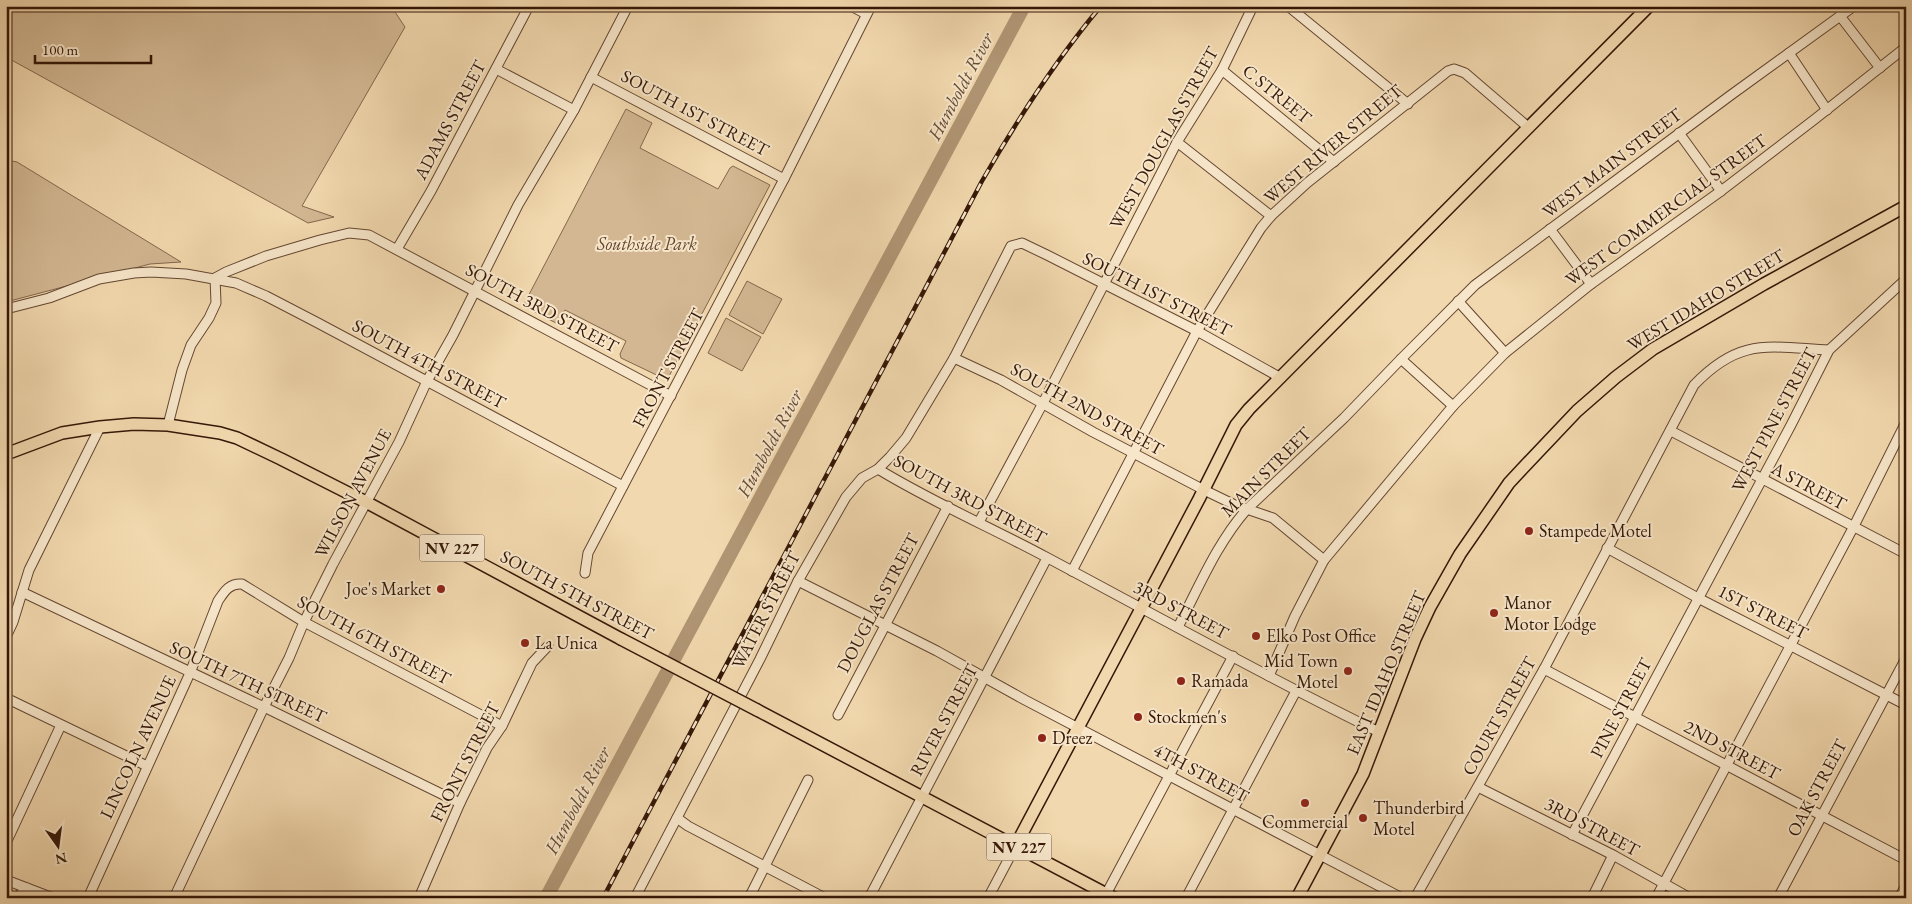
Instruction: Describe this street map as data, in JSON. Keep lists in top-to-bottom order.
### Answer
{
  "streets": {
    "main road": [
      "WEST IDAHO STREET",
      "NV 227",
      "SOUTH 5TH STREET",
      "EAST IDAHO STREET"
    ],
    "street": [
      "C STREET",
      "SOUTH 1ST STREET",
      "ADAMS STREET",
      "WEST DOUGLAS STREET",
      "WEST RIVER STREET",
      "WEST MAIN STREET",
      "WEST COMMERCIAL STREET",
      "SOUTH 3RD STREET",
      "SOUTH 4TH STREET",
      "FRONT STREET",
      "SOUTH 2ND STREET",
      "WEST PINE STREET",
      "MAIN STREET",
      "A STREET",
      "WILSON AVENUE",
      "DOUGLAS STREET",
      "WATER STREET",
      "3RD STREET",
      "1ST STREET",
      "SOUTH 6TH STREET",
      "SOUTH 7TH STREET",
      "PINE STREET",
      "COURT STREET",
      "RIVER STREET",
      "LINCOLN AVENUE",
      "2ND STREET",
      "4TH STREET",
      "OAK STREET"
    ]
  },
  "crossings": [
    ["C STREET", "WEST DOUGLAS STREET"],
    ["C STREET", "WEST RIVER STREET"],
    ["SOUTH 1ST STREET", "WEST DOUGLAS STREET"],
    ["SOUTH 1ST STREET", "WEST RIVER STREET"],
    ["SOUTH 1ST STREET", "FRONT STREET"],
    ["SOUTH 1ST STREET", "WILSON AVENUE"],
    ["SOUTH 1ST STREET", "WATER STREET"],
    ["ADAMS STREET", "SOUTH 3RD STREET"],
    ["WEST MAIN STREET", "MAIN STREET"],
    ["WEST COMMERCIAL STREET", "3RD STREET"],
    ["WEST IDAHO STREET", "EAST IDAHO STREET"],
    ["SOUTH 3RD STREET", "SOUTH 4TH STREET"],
    ["SOUTH 3RD STREET", "FRONT STREET"],
    ["SOUTH 3RD STREET", "WILSON AVENUE"],
    ["SOUTH 3RD STREET", "DOUGLAS STREET"],
    ["SOUTH 3RD STREET", "WATER STREET"],
    ["SOUTH 3RD STREET", "3RD STREET"],
    ["SOUTH 3RD STREET", "RIVER STREET"],
    ["SOUTH 4TH STREET", "FRONT STREET"],
    ["SOUTH 4TH STREET", "WILSON AVENUE"],
    ["FRONT STREET", "SOUTH 6TH STREET"],
    ["FRONT STREET", "SOUTH 7TH STREET"],
    ["SOUTH 2ND STREET", "WATER STREET"],
    ["WEST PINE STREET", "A STREET"],
    ["WEST PINE STREET", "1ST STREET"],
    ["WEST PINE STREET", "PINE STREET"],
    ["WEST PINE STREET", "COURT STREET"],
    ["MAIN STREET", "3RD STREET"],
    ["A STREET", "COURT STREET"],
    ["WILSON AVENUE", "SOUTH 5TH STREET"],
    ["WILSON AVENUE", "SOUTH 6TH STREET"],
    ["WILSON AVENUE", "SOUTH 7TH STREET"],
    ["NV 227", "SOUTH 5TH STREET"],
    ["NV 227", "RIVER STREET"],
    ["SOUTH 5TH STREET", "RIVER STREET"],
    ["3RD STREET", "EAST IDAHO STREET"],
    ["3RD STREET", "PINE STREET"],
    ["3RD STREET", "COURT STREET"],
    ["3RD STREET", "RIVER STREET"],
    ["1ST STREET", "PINE STREET"],
    ["1ST STREET", "COURT STREET"],
    ["1ST STREET", "OAK STREET"],
    ["SOUTH 6TH STREET", "LINCOLN AVENUE"],
    ["EAST IDAHO STREET", "4TH STREET"],
    ["SOUTH 7TH STREET", "LINCOLN AVENUE"],
    ["PINE STREET", "2ND STREET"],
    ["COURT STREET", "2ND STREET"],
    ["RIVER STREET", "4TH STREET"],
    ["2ND STREET", "OAK STREET"]
  ],
  "water": ["Humboldt River"],
  "parks": ["Southside Park"],
  "places": [
    "Stampede Motel",
    "Joe's Market",
    "Manor Motor Lodge",
    "Elko Post Office",
    "La Unica",
    "Mid Town Motel",
    "Ramada",
    "Stockmen's",
    "Dreez",
    "Commercial",
    "Thunderbird Motel"
  ],
  "scale_bar": "100 m",
  "north": "bottom"
}
